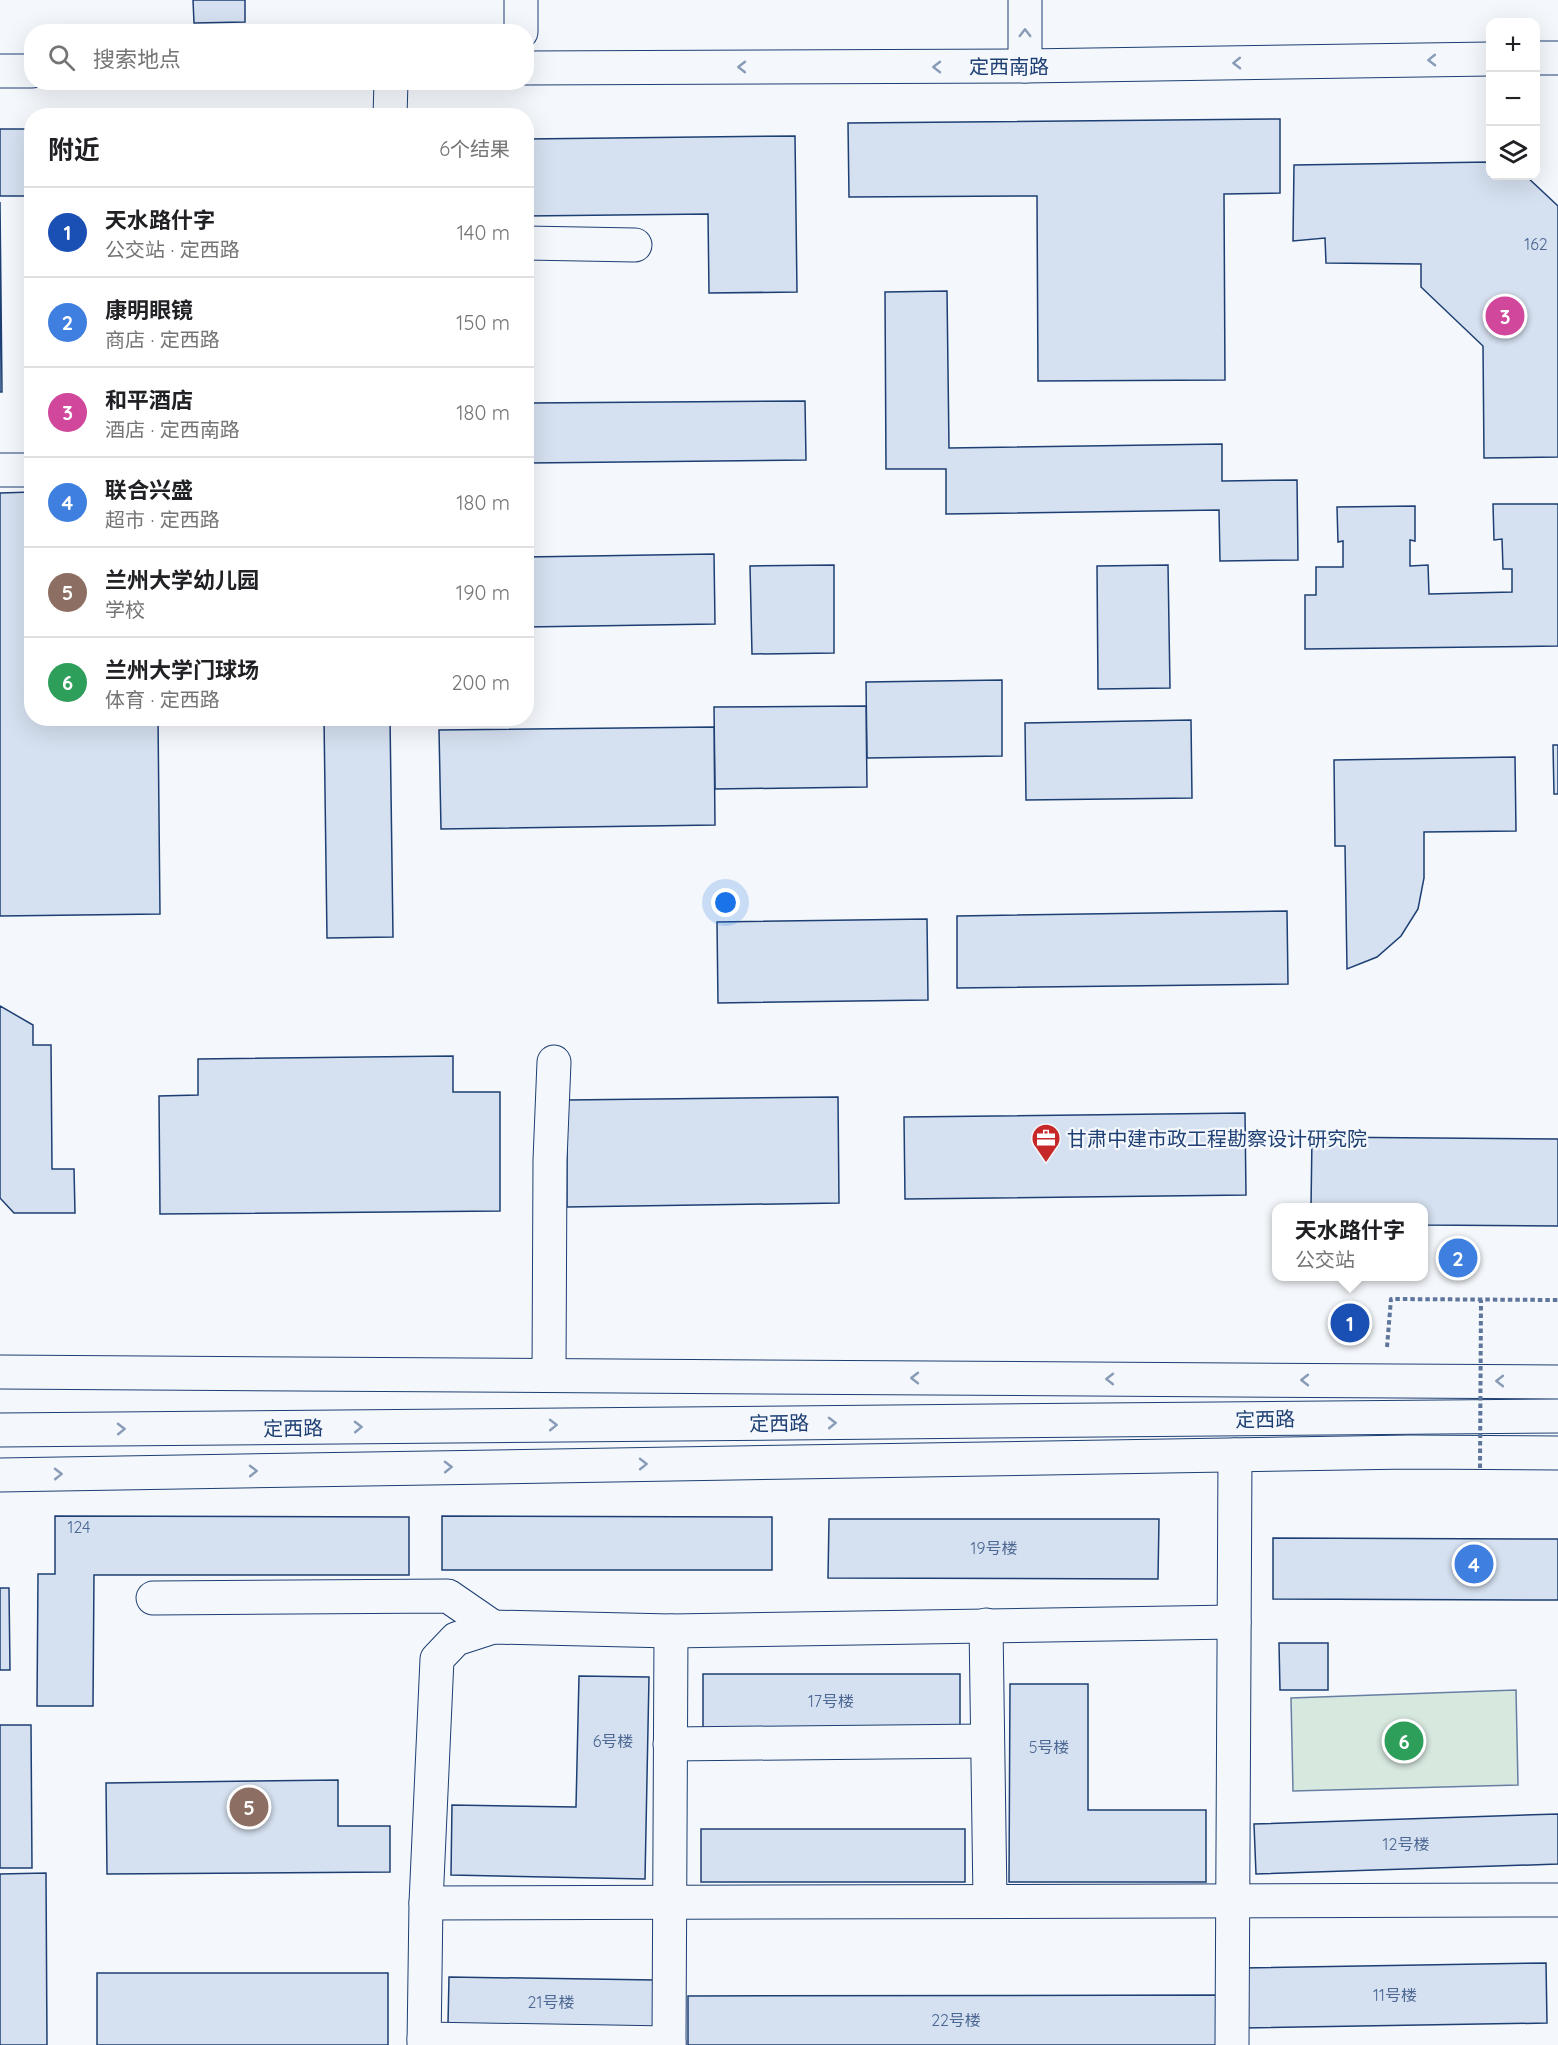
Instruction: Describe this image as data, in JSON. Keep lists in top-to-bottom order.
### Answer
{
  "streets": {
    "street": ["定西南路", "定西路"]
  },
  "one_way": ["定西南路"],
  "places": {
    "office": ["甘肃中建市政工程勘察设计研究院"]
  },
  "house_numbers": [
    "162",
    "124",
    "19号楼",
    "17号楼",
    "6号楼",
    "5号楼",
    "12号楼",
    "11号楼",
    "21号楼",
    "22号楼"
  ],
  "page": {
    "map_buttons": ["+", "−"],
    "search": "搜索地点",
    "heading": ["附近", "6个结果"],
    "list": [
      {
        "mark": "1",
        "name": "天水路什字",
        "note": "公交站 · 定西路",
        "value": "140 m"
      },
      {
        "mark": "2",
        "name": "康明眼镜",
        "note": "商店 · 定西路",
        "value": "150 m"
      },
      {
        "mark": "3",
        "name": "和平酒店",
        "note": "酒店 · 定西南路",
        "value": "180 m"
      },
      {
        "mark": "4",
        "name": "联合兴盛",
        "note": "超市 · 定西路",
        "value": "180 m"
      },
      {
        "mark": "5",
        "name": "兰州大学幼儿园",
        "note": "学校",
        "value": "190 m"
      },
      {
        "mark": "6",
        "name": "兰州大学门球场",
        "note": "体育 · 定西路",
        "value": "200 m"
      }
    ],
    "pins": [
      "3",
      "2",
      "1",
      "4",
      "6",
      "5"
    ],
    "popup": ["天水路什字", "公交站"]
  }
}
